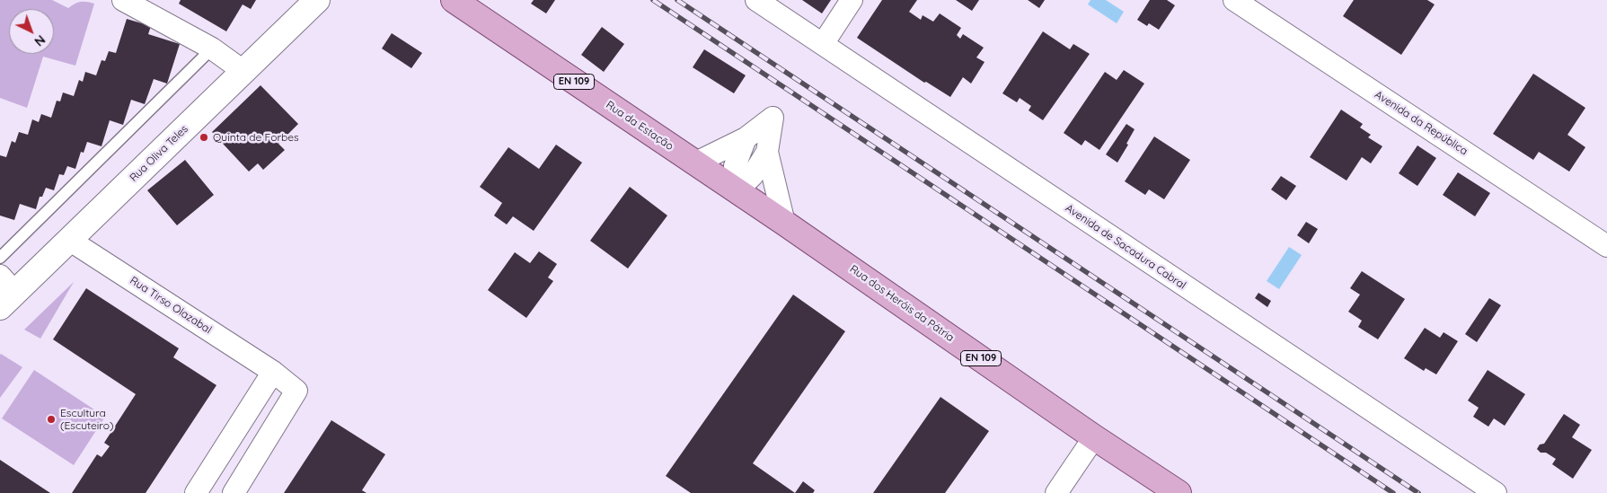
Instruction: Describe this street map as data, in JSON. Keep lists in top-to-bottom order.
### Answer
{
  "streets": {
    "main road": [
      "EN 109",
      "Rua da Estação",
      "Rua Oliva Teles",
      "Rua dos Heróis da Pátria"
    ],
    "street": ["Avenida da República", "Avenida de Sacadura Cabral", "Rua Tirso Olazabal"]
  },
  "crossings": [
    ["Rua da Estação", "Rua dos Heróis da Pátria"],
    ["Rua Oliva Teles", "Rua Tirso Olazabal"]
  ],
  "places": ["Quinta de Forbes", "Escultura (Escuteiro)"],
  "north": "bottom right"
}
